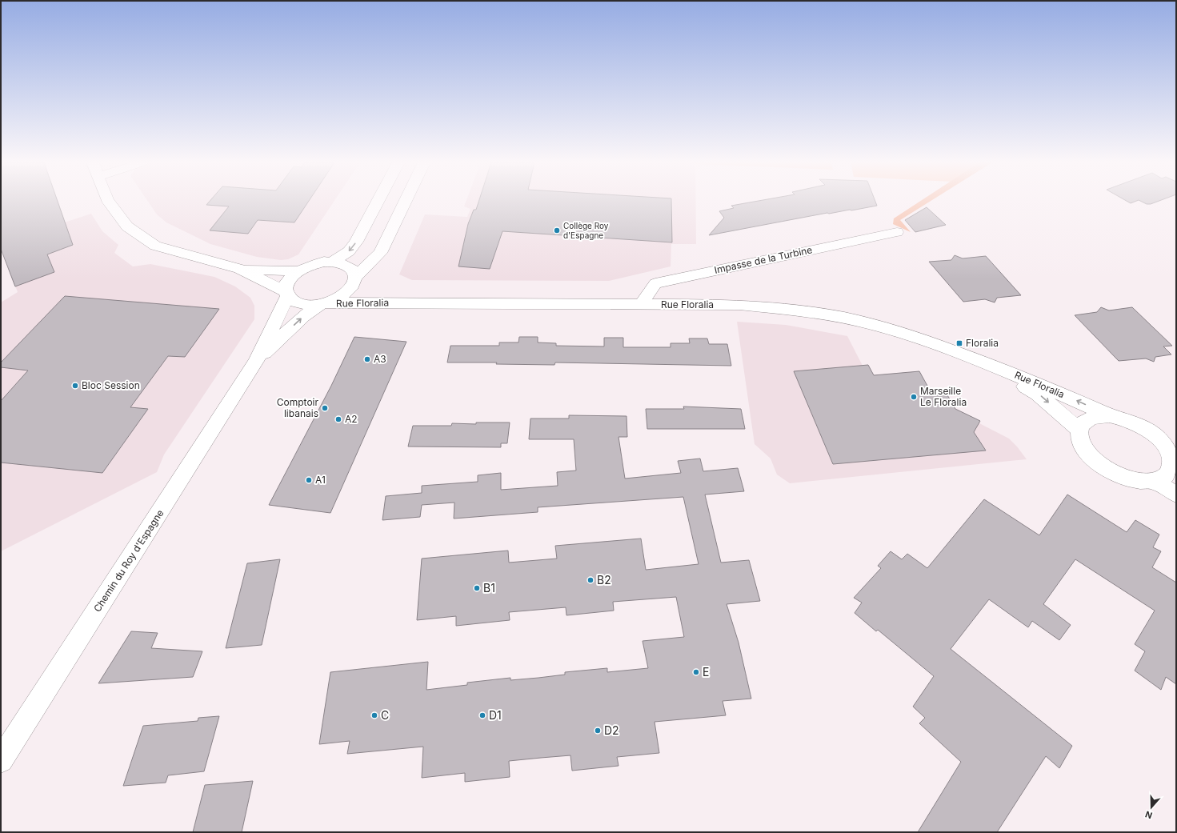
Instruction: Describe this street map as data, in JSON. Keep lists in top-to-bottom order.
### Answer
{
  "streets": {
    "street": ["Impasse de la Turbine", "Rue Floralia", "Chemin du Roy d'Espagne"]
  },
  "crossings": [
    ["Impasse de la Turbine", "Rue Floralia"],
    ["Rue Floralia", "Chemin du Roy d'Espagne"]
  ],
  "places": {
    "other": [
      "Collège Roy d'Espagne",
      "A3",
      "Bloc Session",
      "Marseille Le Floralia",
      "Comptoir libanais",
      "A2",
      "A1",
      "B2",
      "B1",
      "E",
      "C",
      "D1",
      "D2"
    ],
    "transit": ["Floralia"]
  },
  "north": "bottom"
}
